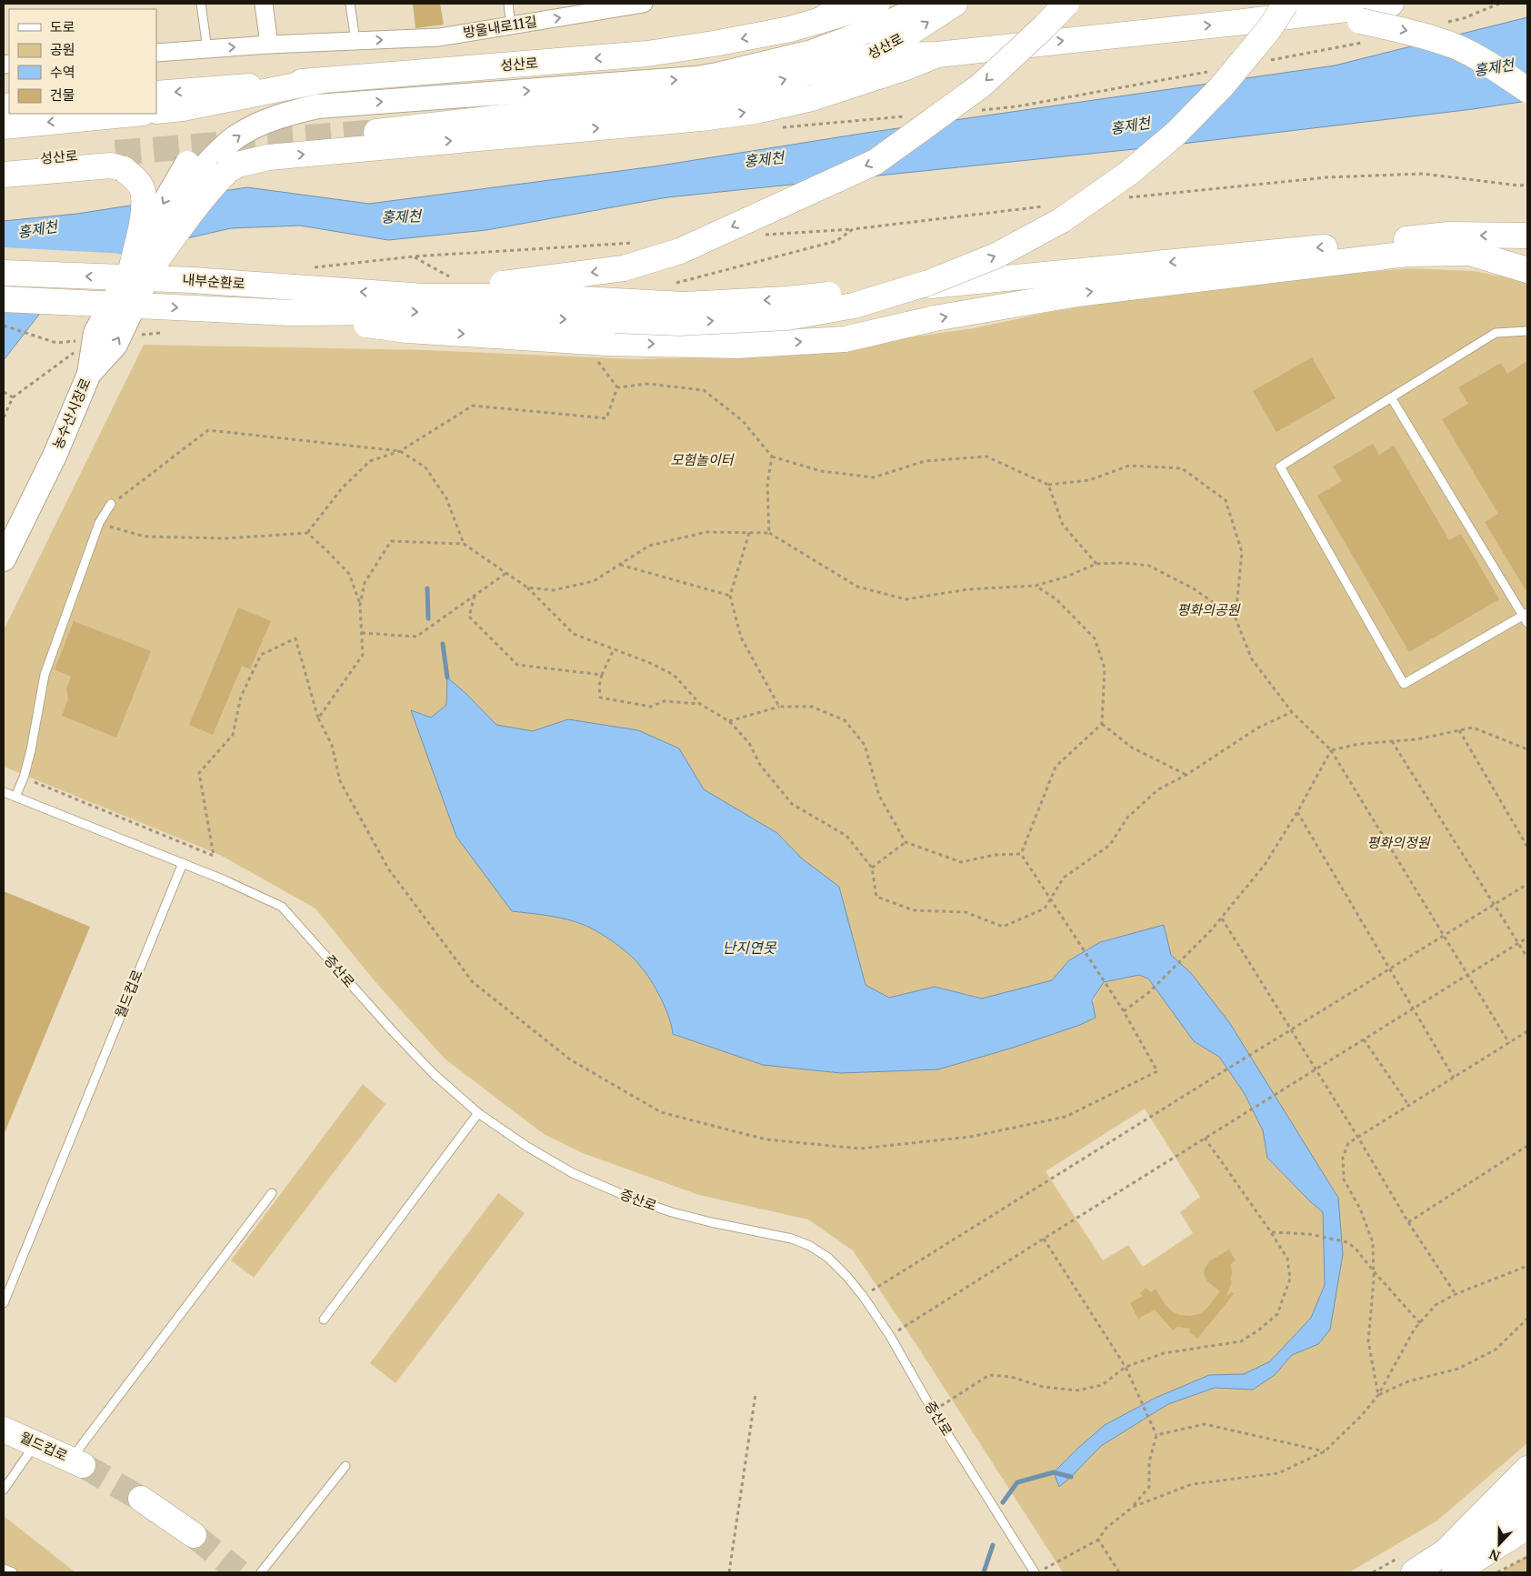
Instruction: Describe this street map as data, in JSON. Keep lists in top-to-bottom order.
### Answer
{
  "streets": {
    "main road": [
      "성산로",
      "내부순환로",
      "농수산시장로",
      "월드컵로"
    ],
    "street": ["방울내로11길"],
    "lane": ["증산로"]
  },
  "crossings": [
    ["증산로", "월드컵로"]
  ],
  "one_way": ["방울내로11길"],
  "water": ["홍제천", "난지연못"],
  "parks": ["모험놀이터", "평화의공원", "평화의정원"],
  "legend": [
    "도로",
    "공원",
    "수역",
    "건물"
  ],
  "north": "bottom"
}
